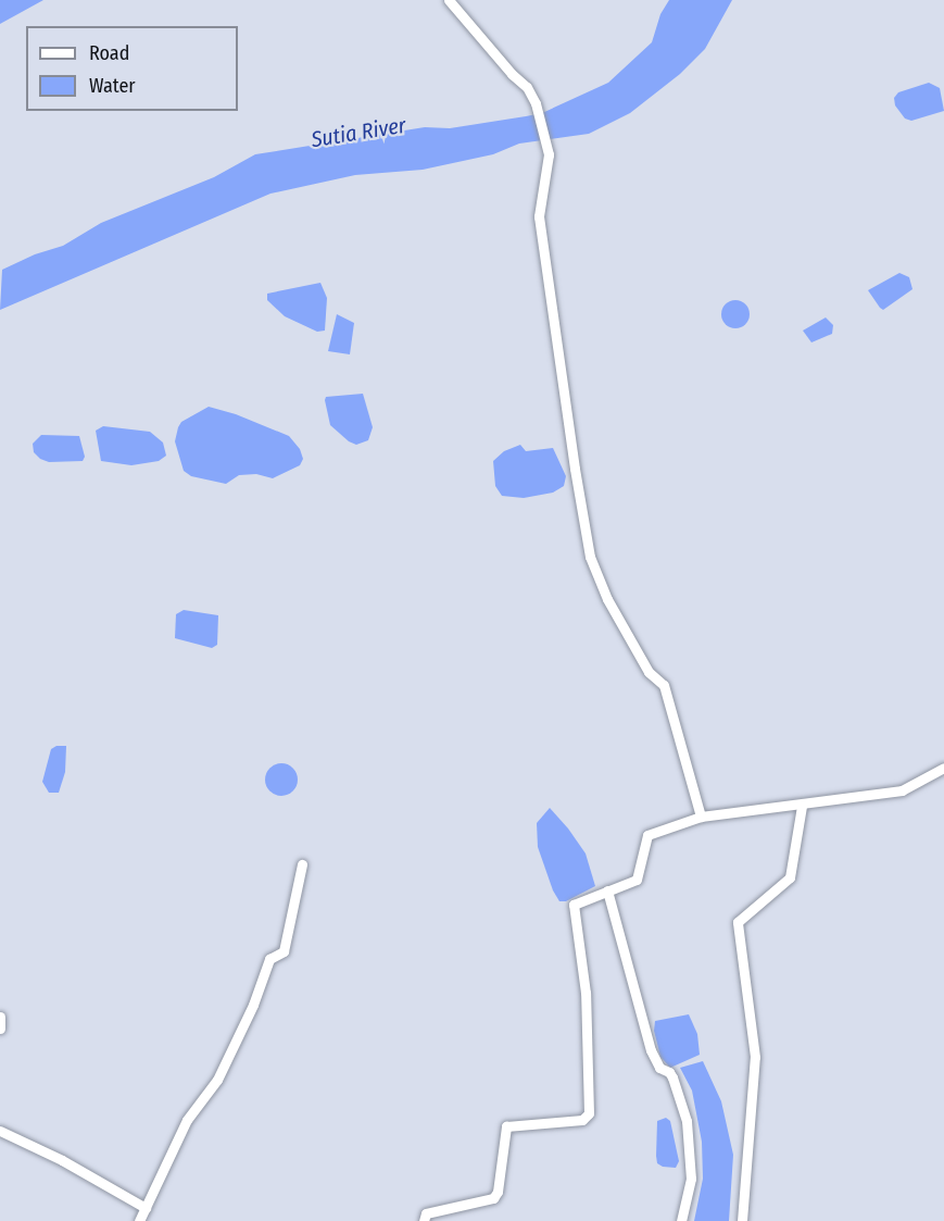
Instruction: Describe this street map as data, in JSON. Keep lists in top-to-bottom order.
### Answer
{
  "water": ["Sutia River"],
  "legend": ["Road", "Water"]
}
